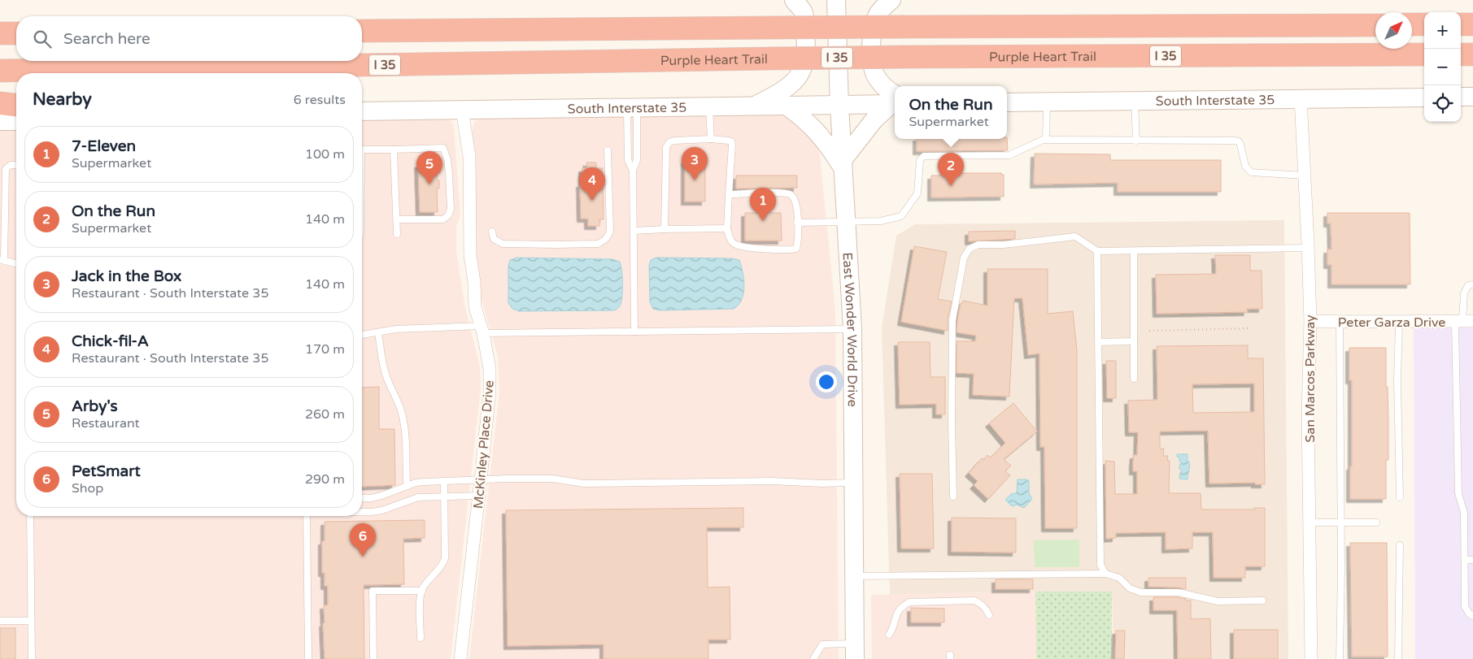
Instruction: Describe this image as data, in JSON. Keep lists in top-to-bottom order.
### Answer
{
  "streets": {
    "highway": ["Purple Heart Trail", "I 35"],
    "main road": ["South Interstate 35", "East Wonder World Drive"],
    "street": ["Peter Garza Drive", "San Marcos Parkway", "McKinley Place Drive"]
  },
  "crossings": [
    ["South Interstate 35", "East Wonder World Drive"],
    ["South Interstate 35", "San Marcos Parkway"],
    ["South Interstate 35", "McKinley Place Drive"],
    ["Peter Garza Drive", "San Marcos Parkway"]
  ],
  "north": "top right",
  "page": {
    "map_buttons": ["+", "−"],
    "search": "Search here",
    "heading": ["Nearby", "6 results"],
    "popup": ["On the Run", "Supermarket"],
    "list": [
      {
        "mark": "1",
        "name": "7-Eleven",
        "note": "Supermarket",
        "value": "100 m"
      },
      {
        "mark": "2",
        "name": "On the Run",
        "note": "Supermarket",
        "value": "140 m"
      },
      {
        "mark": "3",
        "name": "Jack in the Box",
        "note": "Restaurant · South Interstate 35",
        "value": "140 m"
      },
      {
        "mark": "4",
        "name": "Chick-fil-A",
        "note": "Restaurant · South Interstate 35",
        "value": "170 m"
      },
      {
        "mark": "5",
        "name": "Arby's",
        "note": "Restaurant",
        "value": "260 m"
      },
      {
        "mark": "6",
        "name": "PetSmart",
        "note": "Shop",
        "value": "290 m"
      }
    ],
    "pins": [
      "3",
      "5",
      "2",
      "4",
      "1",
      "6"
    ]
  }
}
